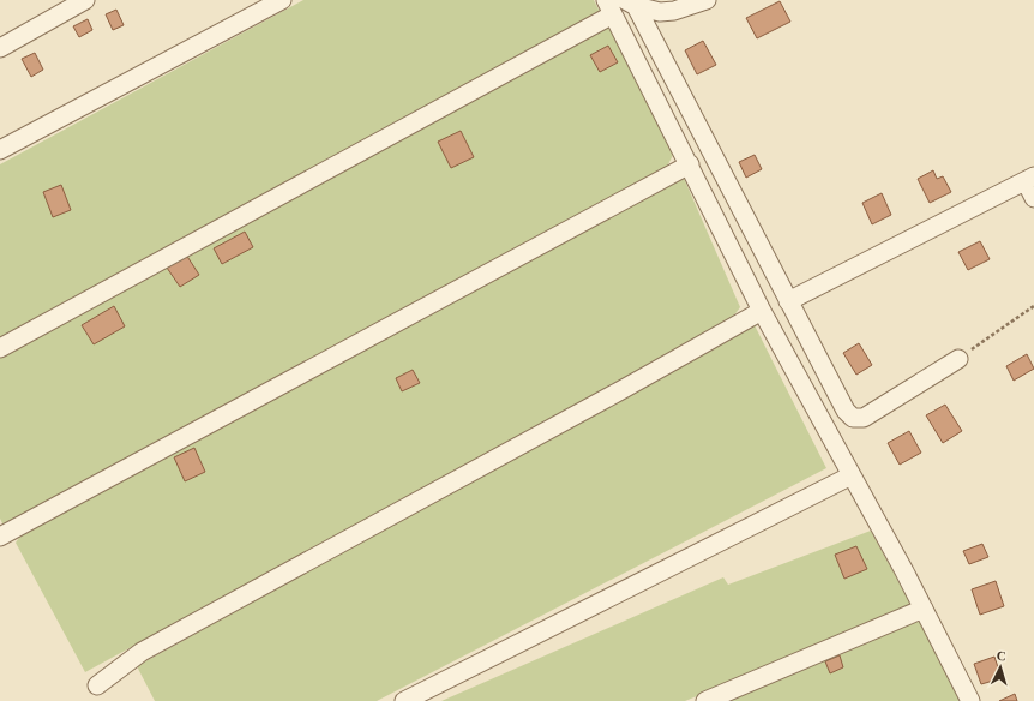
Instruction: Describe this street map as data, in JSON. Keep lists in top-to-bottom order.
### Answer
{
  "north": "top"
}
